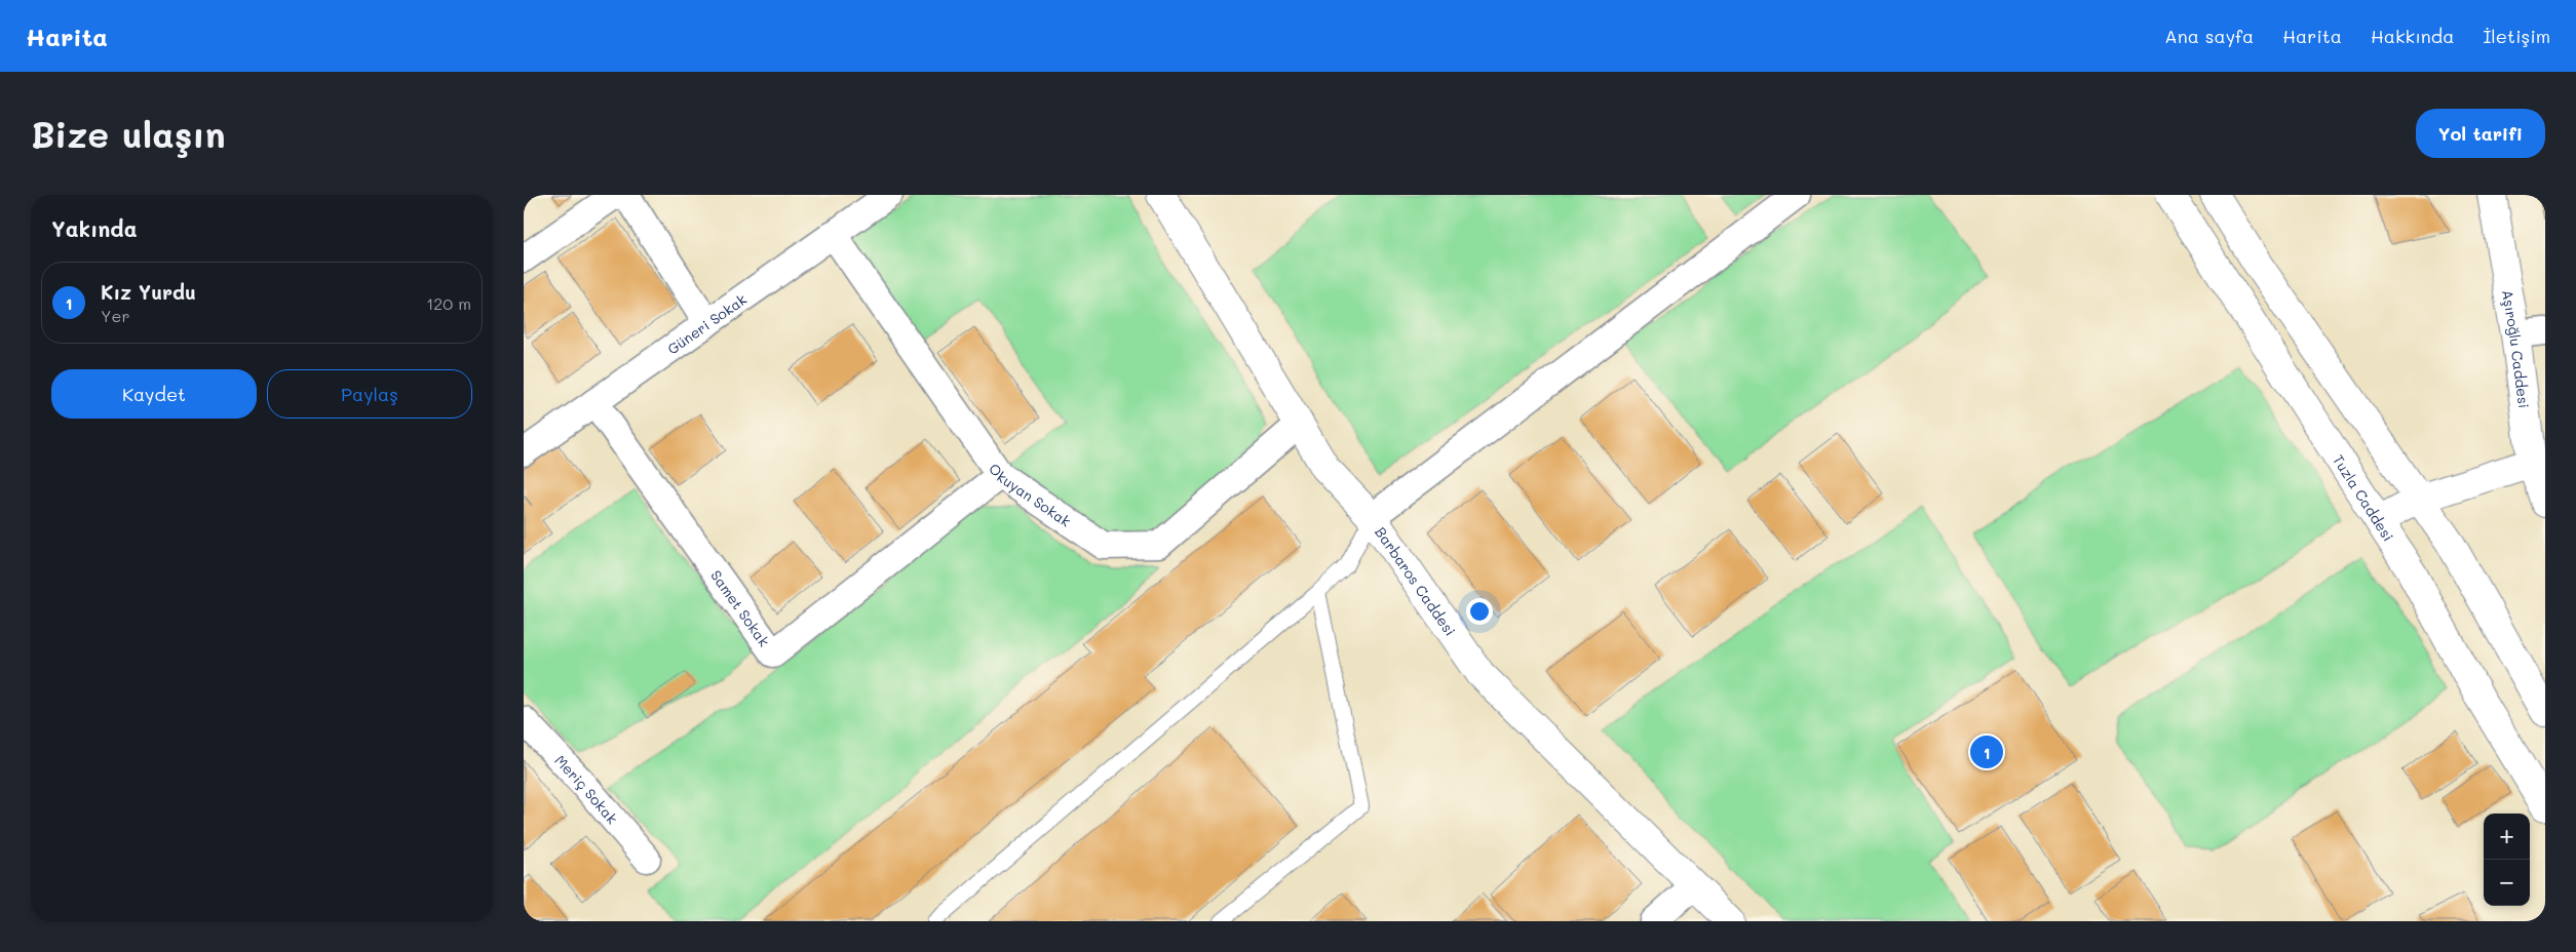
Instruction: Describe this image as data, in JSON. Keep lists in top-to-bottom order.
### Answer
{
  "streets": {
    "street": [
      "Güneri Sokak",
      "Aşıroğlu Caddesi",
      "Okuyan Sokak",
      "Tuzla Caddesi",
      "Barbaros Caddesi",
      "Samet Sokak",
      "Meriç Sokak"
    ]
  },
  "crossings": [
    ["Güneri Sokak", "Okuyan Sokak"],
    ["Güneri Sokak", "Samet Sokak"],
    ["Okuyan Sokak", "Barbaros Caddesi"],
    ["Okuyan Sokak", "Samet Sokak"]
  ],
  "page": {
    "header": "Harita",
    "nav": [
      "Ana sayfa",
      "Harita",
      "Hakkında",
      "İletişim"
    ],
    "buttons": [
      "Yol tarifi",
      ["Kaydet", "Paylaş"]
    ],
    "title": "Bize ulaşın",
    "heading": "Yakında",
    "list": [
      {
        "mark": "1",
        "name": "Kız Yurdu",
        "note": "Yer",
        "value": "120 m"
      }
    ],
    "pins": "1",
    "map_buttons": ["+", "−"]
  }
}
